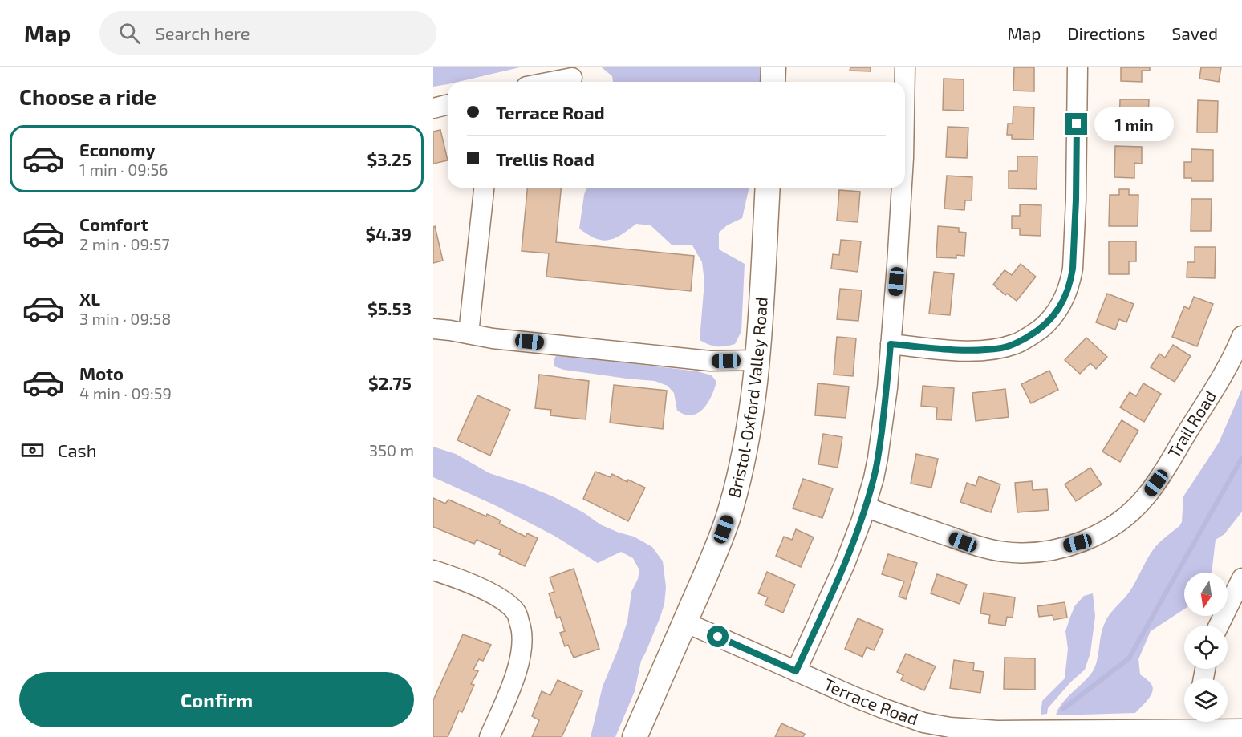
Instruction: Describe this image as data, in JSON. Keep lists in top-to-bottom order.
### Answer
{
  "streets": {
    "main road": ["Bristol-Oxford Valley Road"],
    "street": ["Trail Road", "Terrace Road"]
  },
  "crossings": [
    ["Bristol-Oxford Valley Road", "Terrace Road"]
  ],
  "north": "bottom",
  "page": {
    "header": "Map",
    "search": "Search here",
    "nav": ["Map", "Directions", "Saved"],
    "heading": "Choose a ride",
    "banner": ["Terrace Road", "Trellis Road"],
    "bubble": "1 min",
    "list": [
      {
        "name": "Economy",
        "note": "1 min · 09:56",
        "value": "$3.25"
      },
      {
        "name": "Comfort",
        "note": "2 min · 09:57",
        "value": "$4.39"
      },
      {
        "name": "XL",
        "note": "3 min · 09:58",
        "value": "$5.53"
      },
      {
        "name": "Moto",
        "note": "4 min · 09:59",
        "value": "$2.75"
      }
    ],
    "pay": ["Cash", "350 m"],
    "buttons": "Confirm"
  }
}
